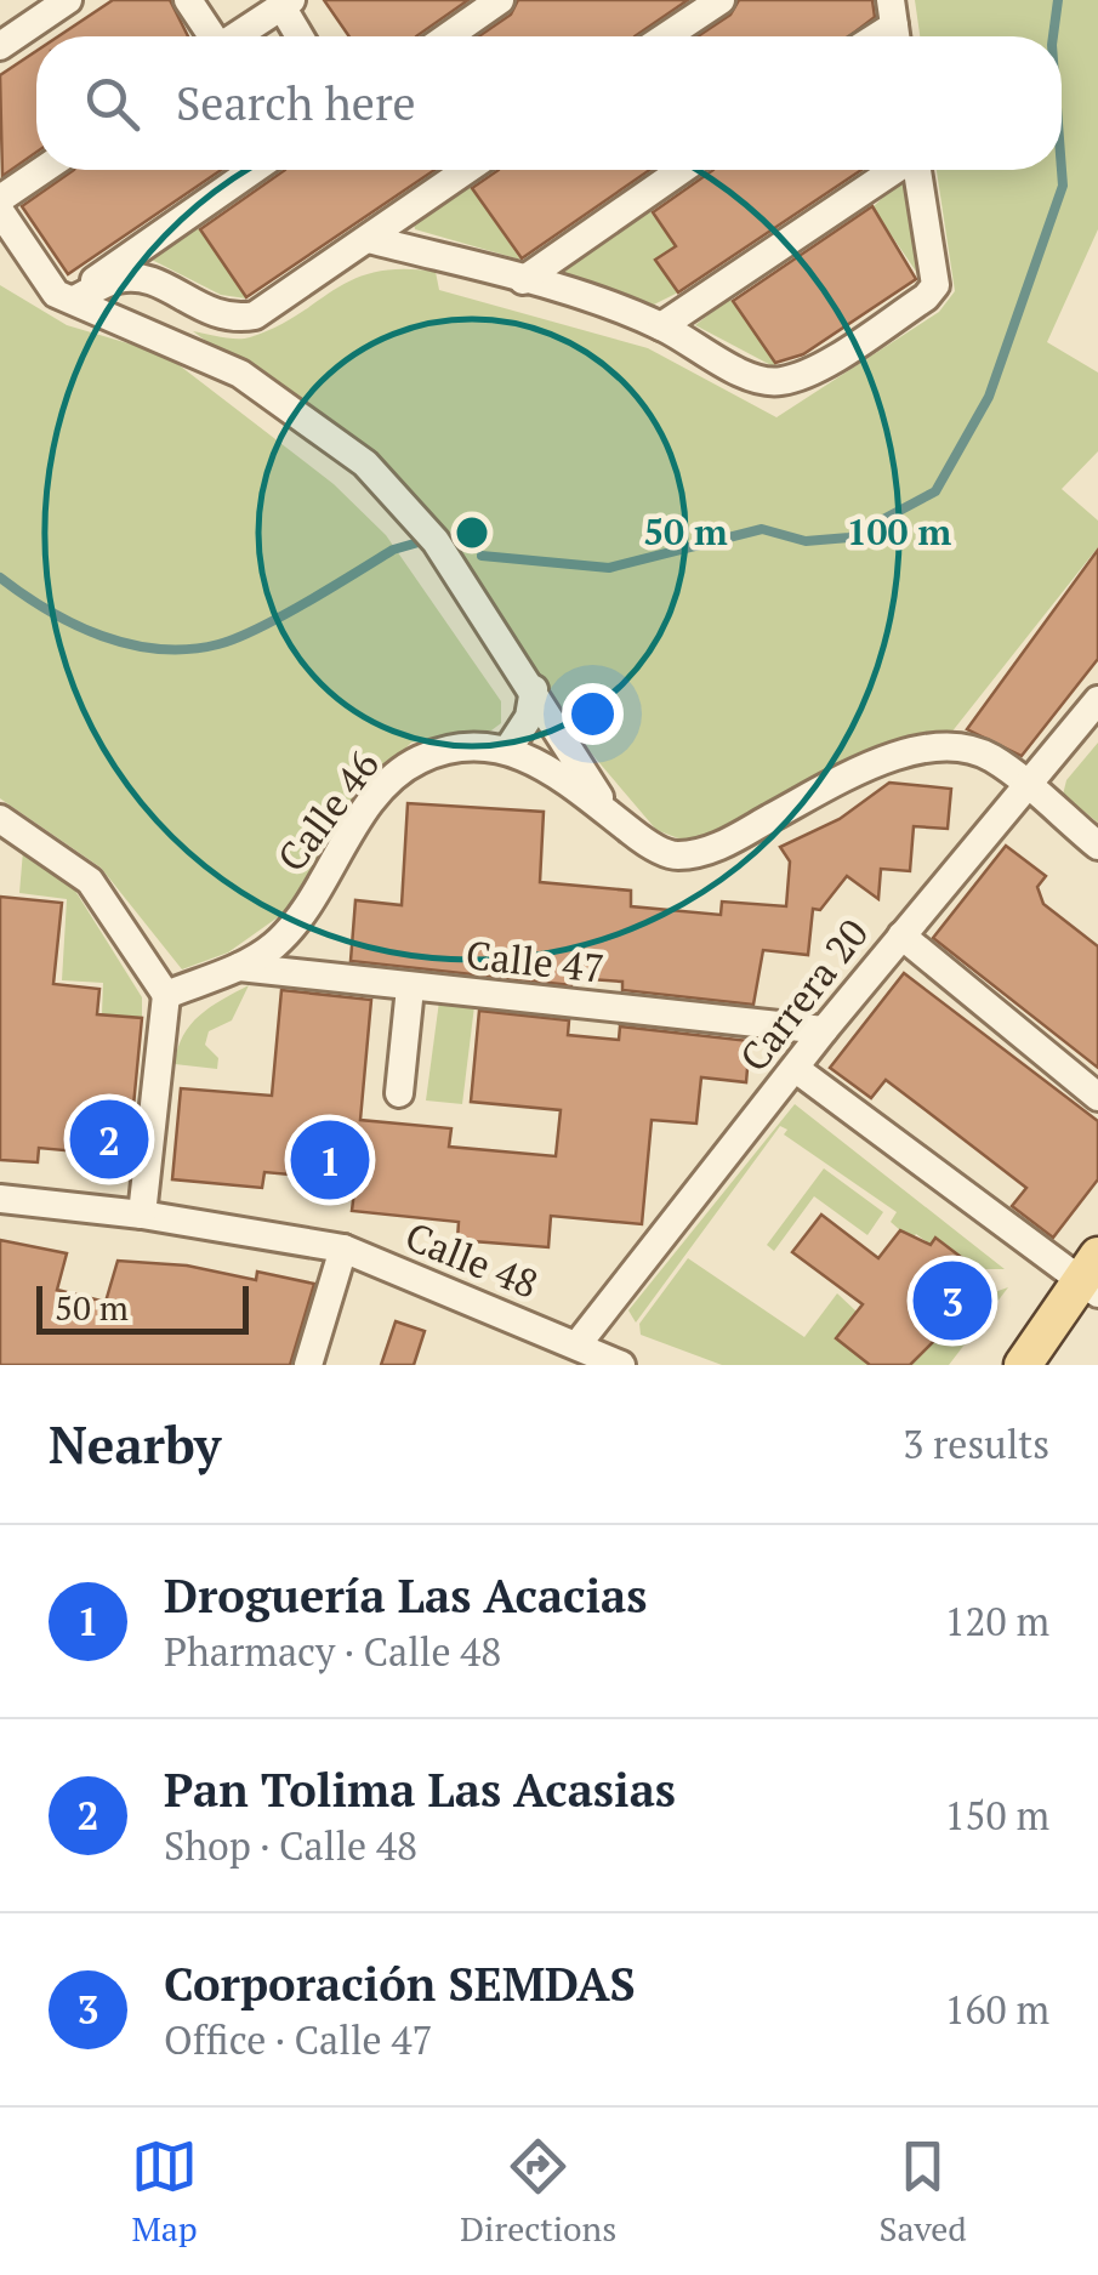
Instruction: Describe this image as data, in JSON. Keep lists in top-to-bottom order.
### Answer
{
  "streets": {
    "street": [
      "Calle 46",
      "Calle 47",
      "Carrera 20",
      "Calle 48"
    ]
  },
  "crossings": [
    ["Calle 46", "Calle 47"],
    ["Calle 46", "Carrera 20"],
    ["Calle 47", "Carrera 20"],
    ["Carrera 20", "Calle 48"]
  ],
  "scale_bar": "50 m",
  "page": {
    "search": "Search here",
    "pins": ["2", "1", "3"],
    "scale": "50 m",
    "heading": ["Nearby", "3 results"],
    "list": [
      {
        "mark": "1",
        "name": "Droguería Las Acacias",
        "note": "Pharmacy · Calle 48",
        "value": "120 m"
      },
      {
        "mark": "2",
        "name": "Pan Tolima Las Acasias",
        "note": "Shop · Calle 48",
        "value": "150 m"
      },
      {
        "mark": "3",
        "name": "Corporación SEMDAS",
        "note": "Office · Calle 47",
        "value": "160 m"
      }
    ],
    "nav": ["Map", "Directions", "Saved"]
  },
  "rings": ["50 m", "100 m"]
}
